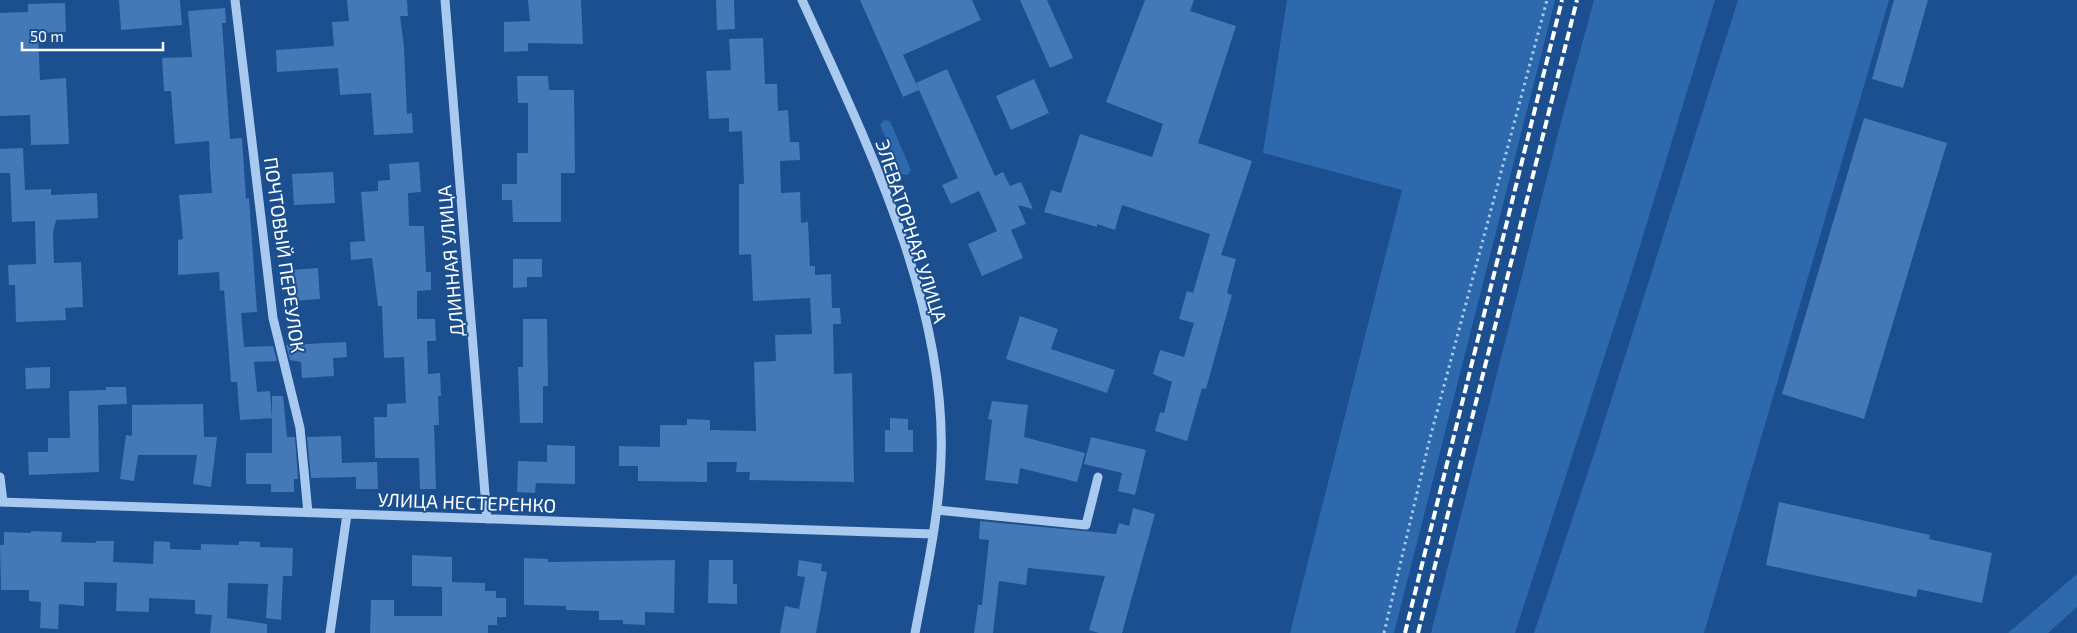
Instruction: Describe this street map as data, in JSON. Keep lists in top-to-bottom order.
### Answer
{
  "streets": {
    "street": [
      "ЭЛЕВАТОРНАЯ УЛИЦА",
      "ПОЧТОВЫЙ ПЕРЕУЛОК",
      "ДЛИННАЯ УЛИЦА",
      "УЛИЦА НЕСТЕРЕНКО"
    ]
  },
  "crossings": [
    ["ЭЛЕВАТОРНАЯ УЛИЦА", "УЛИЦА НЕСТЕРЕНКО"],
    ["ПОЧТОВЫЙ ПЕРЕУЛОК", "УЛИЦА НЕСТЕРЕНКО"],
    ["ДЛИННАЯ УЛИЦА", "УЛИЦА НЕСТЕРЕНКО"]
  ],
  "scale_bar": "50 m"
}
